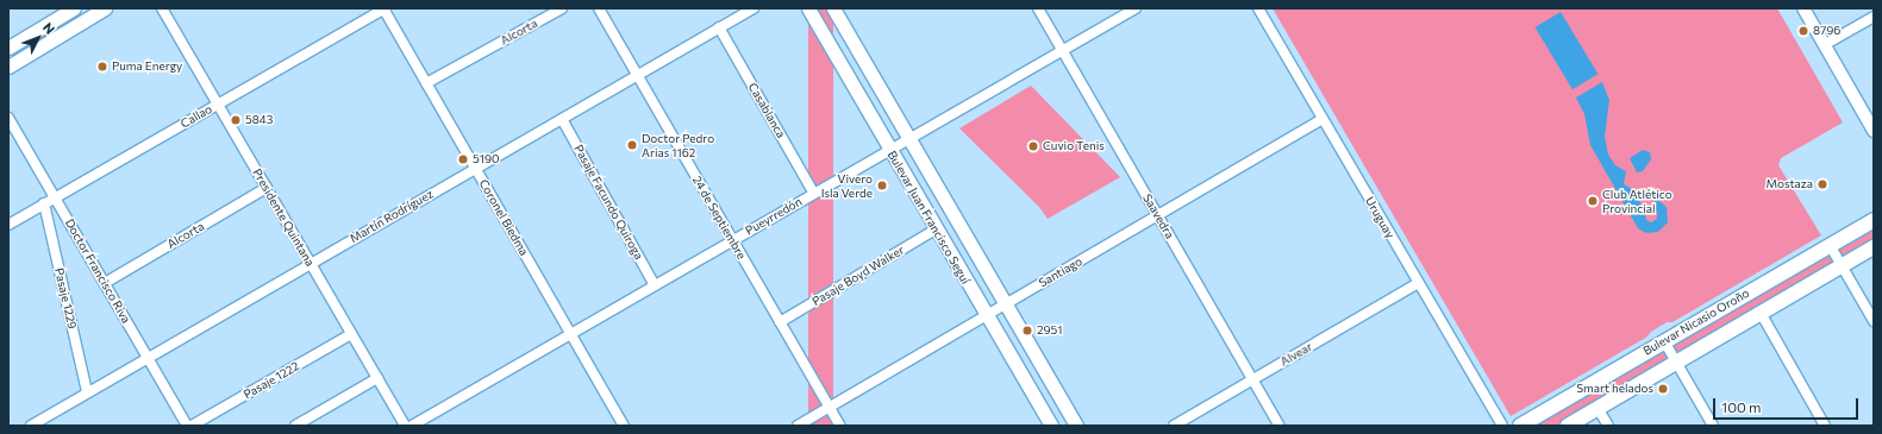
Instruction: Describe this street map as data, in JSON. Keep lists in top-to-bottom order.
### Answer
{
  "streets": {
    "main road": ["Bulevar Juan Francisco Seguí", "Bulevar Nicasio Oroño"],
    "street": [
      "Alcorta",
      "Casablanca",
      "Callao",
      "Pasaje Facundo Quiroga",
      "Martín Rodríguez",
      "Pueyrredón",
      "Saavedra",
      "Presidente Quintana",
      "Coronel Biedma",
      "24 de Septiembre",
      "Uruguay",
      "Doctor Francisco Riva",
      "Santiago",
      "Pasaje Boyd Walker",
      "Pasaje 1229",
      "Alvear",
      "Pasaje 1222"
    ]
  },
  "crossings": [
    ["Alcorta", "Presidente Quintana"],
    ["Alcorta", "Coronel Biedma"],
    ["Alcorta", "Doctor Francisco Riva"],
    ["Casablanca", "Martín Rodríguez"],
    ["Casablanca", "Pueyrredón"],
    ["Callao", "Presidente Quintana"],
    ["Callao", "Coronel Biedma"],
    ["Callao", "Doctor Francisco Riva"],
    ["Callao", "Pasaje 1229"],
    ["Pasaje Facundo Quiroga", "Martín Rodríguez"],
    ["Pasaje Facundo Quiroga", "Pueyrredón"],
    ["Martín Rodríguez", "Presidente Quintana"],
    ["Martín Rodríguez", "Coronel Biedma"],
    ["Martín Rodríguez", "24 de Septiembre"],
    ["Martín Rodríguez", "Doctor Francisco Riva"],
    ["Martín Rodríguez", "Pasaje 1229"],
    ["Pueyrredón", "Saavedra"],
    ["Pueyrredón", "Coronel Biedma"],
    ["Pueyrredón", "24 de Septiembre"],
    ["Pueyrredón", "Bulevar Juan Francisco Seguí"],
    ["Saavedra", "Santiago"],
    ["Saavedra", "Alvear"],
    ["Presidente Quintana", "Pasaje 1222"],
    ["24 de Septiembre", "Santiago"],
    ["24 de Septiembre", "Pasaje Boyd Walker"],
    ["Bulevar Juan Francisco Seguí", "Santiago"],
    ["Bulevar Juan Francisco Seguí", "Pasaje Boyd Walker"],
    ["Uruguay", "Santiago"],
    ["Uruguay", "Alvear"]
  ],
  "places": [
    "8796",
    "Puma Energy",
    "5843",
    "Doctor Pedro Arias 1162",
    "Cuvio Tenis",
    "5190",
    "Mostaza",
    "Vivero Isla Verde",
    "Club Atlético Provincial",
    "2951",
    "Smart helados"
  ],
  "scale_bar": "100 m",
  "north": "top right"
}
